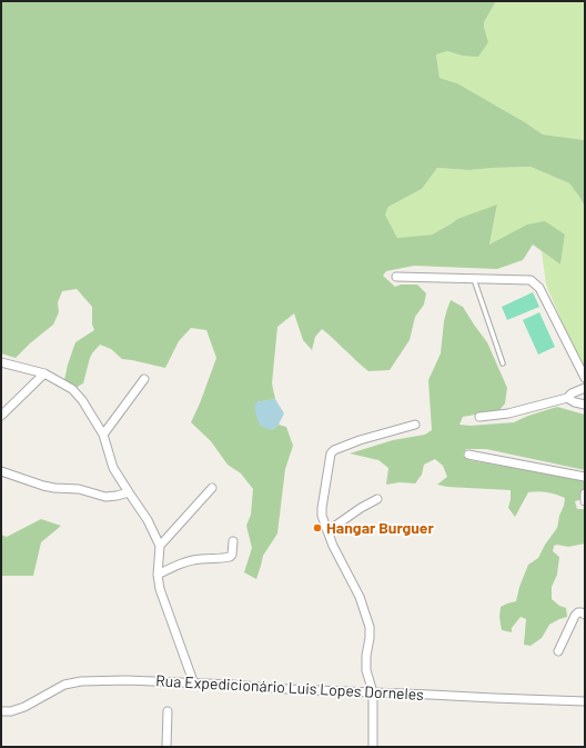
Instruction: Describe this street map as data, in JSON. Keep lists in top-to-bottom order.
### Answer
{
  "streets": {
    "street": ["Rua Expedicionário Luis Lopes Dorneles"]
  },
  "places": ["Hangar Burguer"]
}
